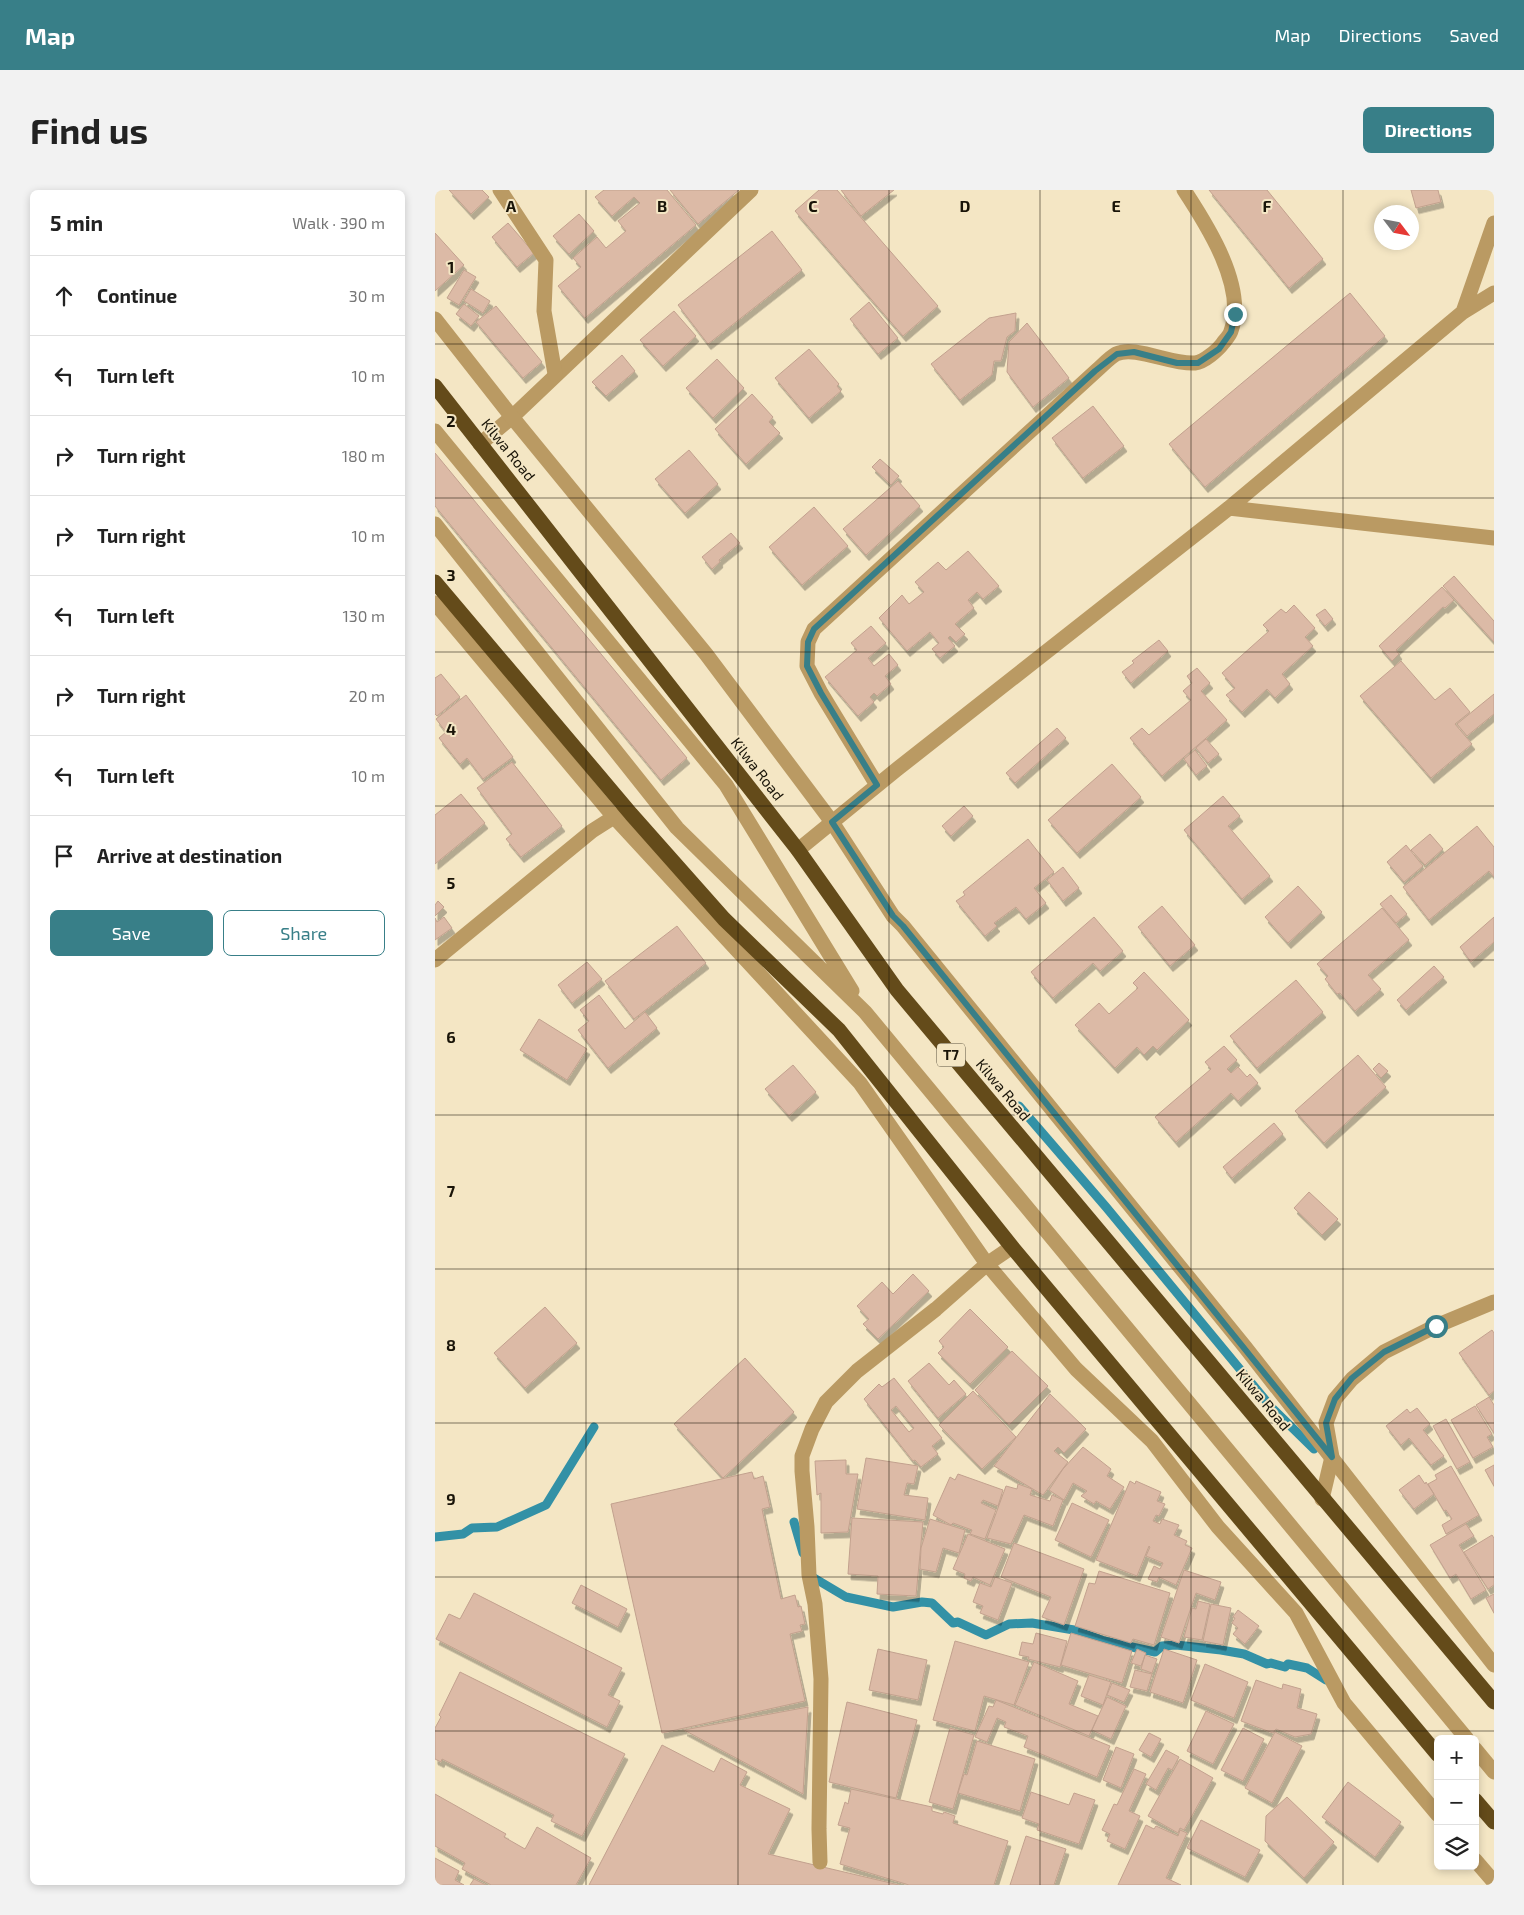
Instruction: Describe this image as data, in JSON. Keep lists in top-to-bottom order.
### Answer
{
  "streets": {
    "highway": ["Kilwa Road", "T7"]
  },
  "north": "bottom right",
  "page": {
    "header": "Map",
    "nav": ["Map", "Directions", "Saved"],
    "buttons": [
      "Directions",
      ["Save", "Share"]
    ],
    "title": "Find us",
    "heading": ["5 min", "Walk · 390 m"],
    "list": [
      ["Continue", "30 m"],
      ["Turn left", "10 m"],
      ["Turn right", "180 m"],
      ["Turn right", "10 m"],
      ["Turn left", "130 m"],
      ["Turn right", "20 m"],
      ["Turn left", "10 m"],
      "Arrive at destination"
    ],
    "map_buttons": ["+", "−"]
  },
  "grid": {
    "columns": [
      "A",
      "B",
      "C",
      "D",
      "E",
      "F"
    ],
    "rows": [
      "1",
      "2",
      "3",
      "4",
      "5",
      "6",
      "7",
      "8",
      "9"
    ]
  }
}
